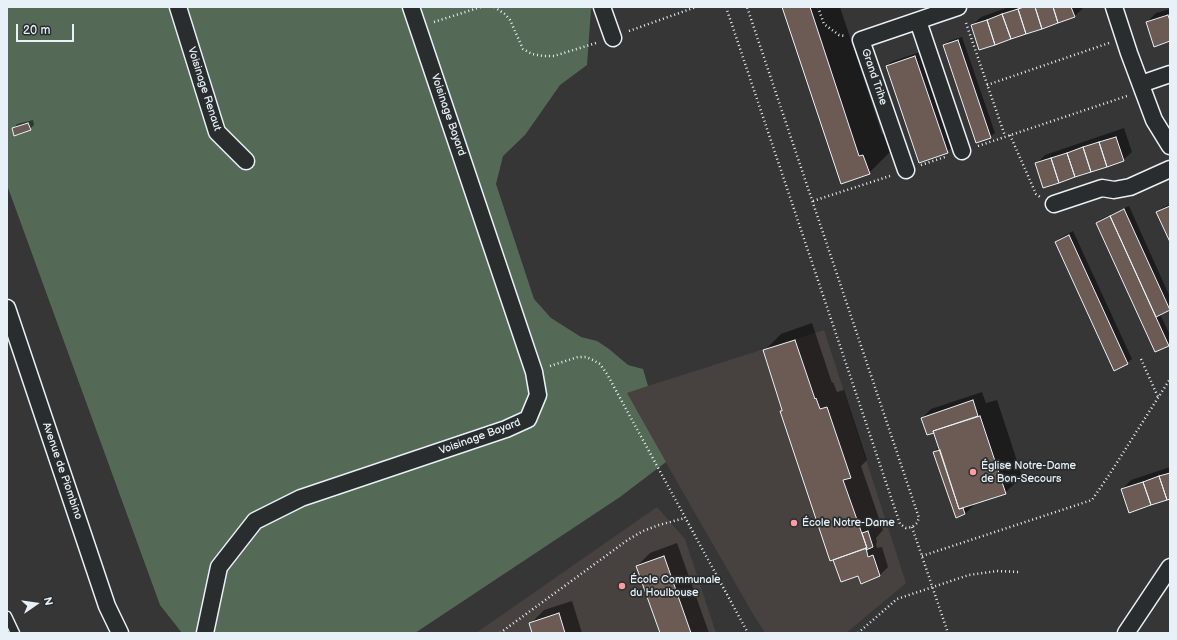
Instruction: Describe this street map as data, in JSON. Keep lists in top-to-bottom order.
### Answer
{
  "streets": {
    "street": [
      "Grand Trihe",
      "Voisinage Renaut",
      "Voisinage Bayard",
      "Avenue de Piombino"
    ]
  },
  "places": ["Église Notre-Dame de Bon-Secours", "École Notre-Dame", "École Communale du Houlbouse"],
  "scale_bar": "20 m",
  "north": "right"
}
